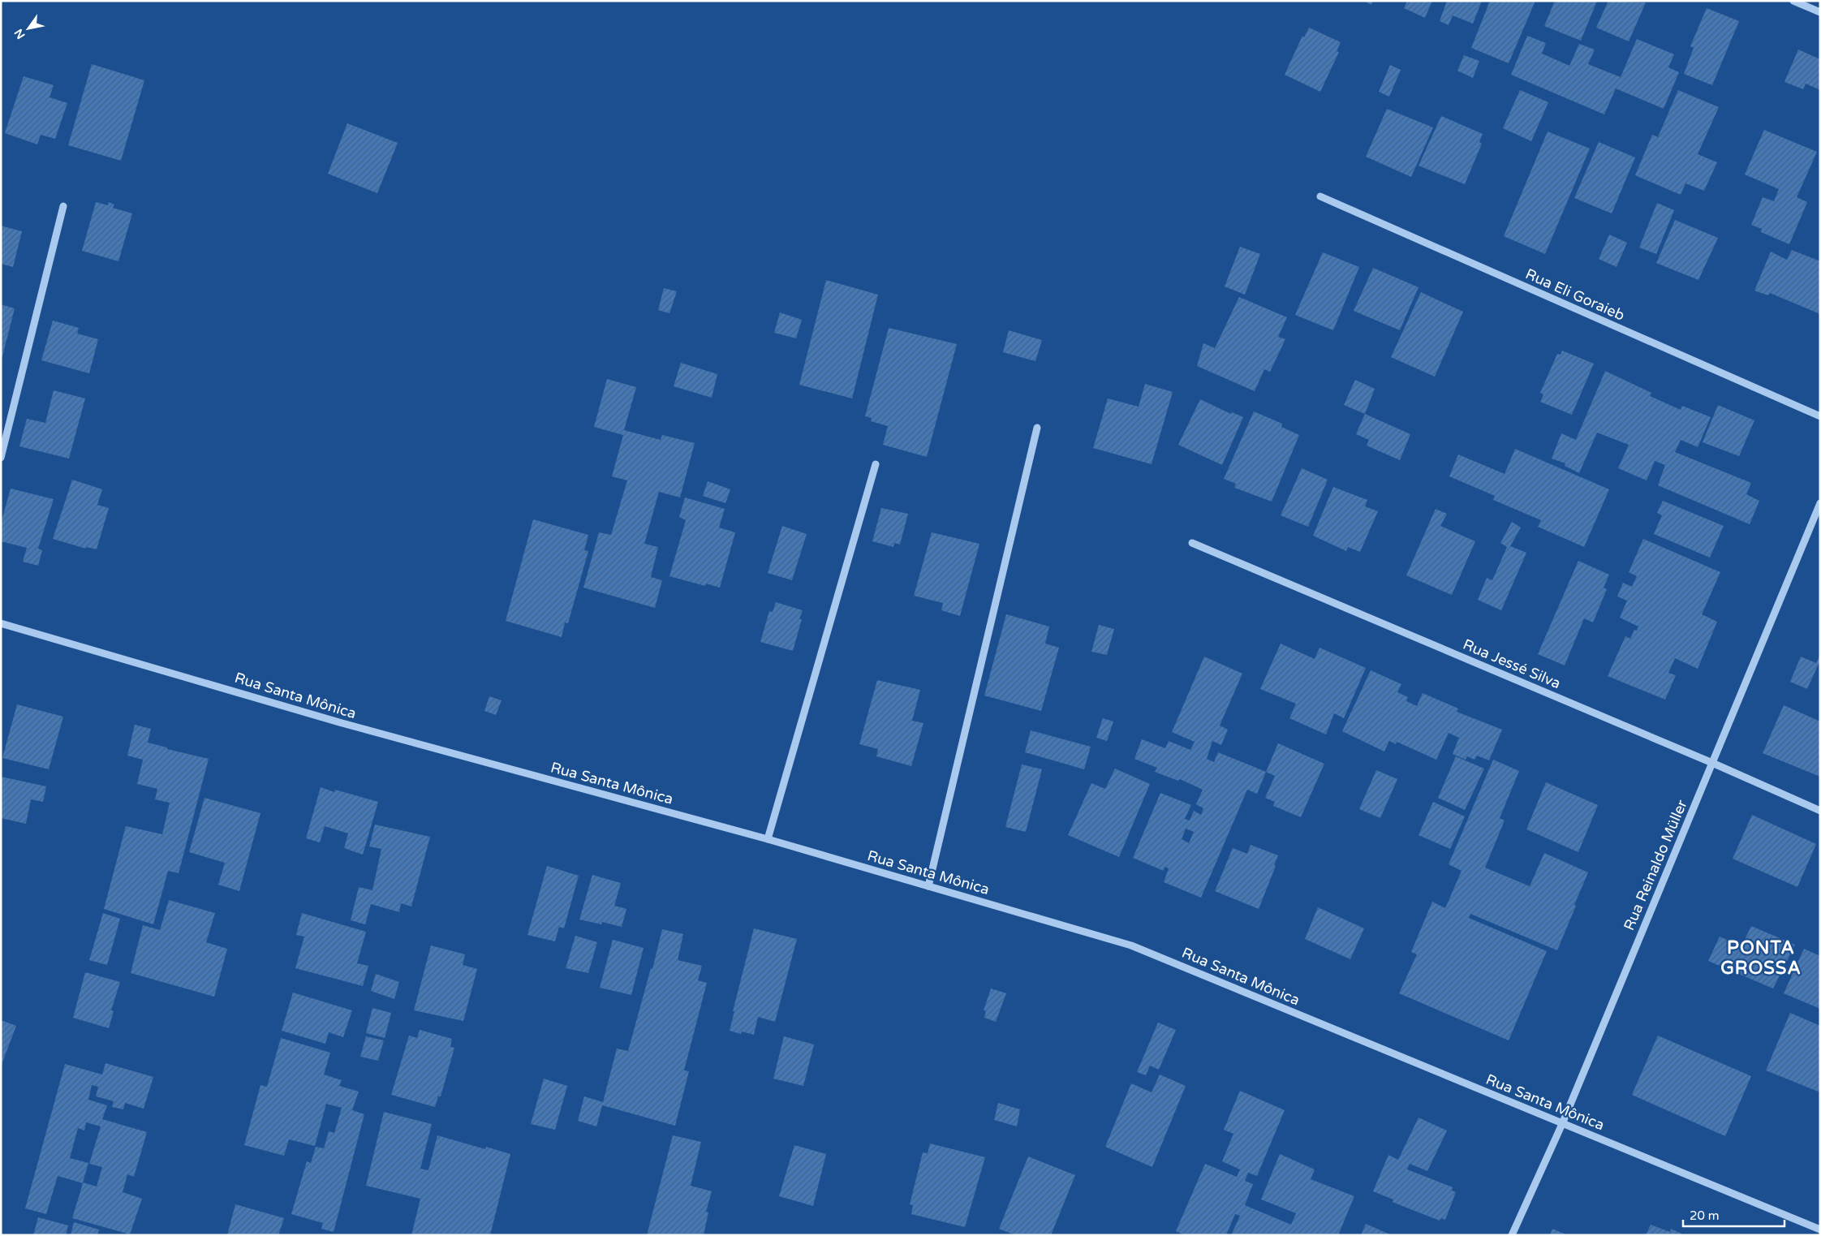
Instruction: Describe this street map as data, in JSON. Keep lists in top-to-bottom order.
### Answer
{
  "streets": {
    "street": [
      "Rua Eli Goraieb",
      "Rua Jessé Silva",
      "Rua Santa Mônica",
      "Rua Reinaldo Müller"
    ]
  },
  "crossings": [
    ["Rua Jessé Silva", "Rua Reinaldo Müller"],
    ["Rua Santa Mônica", "Rua Reinaldo Müller"]
  ],
  "districts": ["PONTA GROSSA"],
  "scale_bar": "20 m",
  "north": "bottom left"
}
